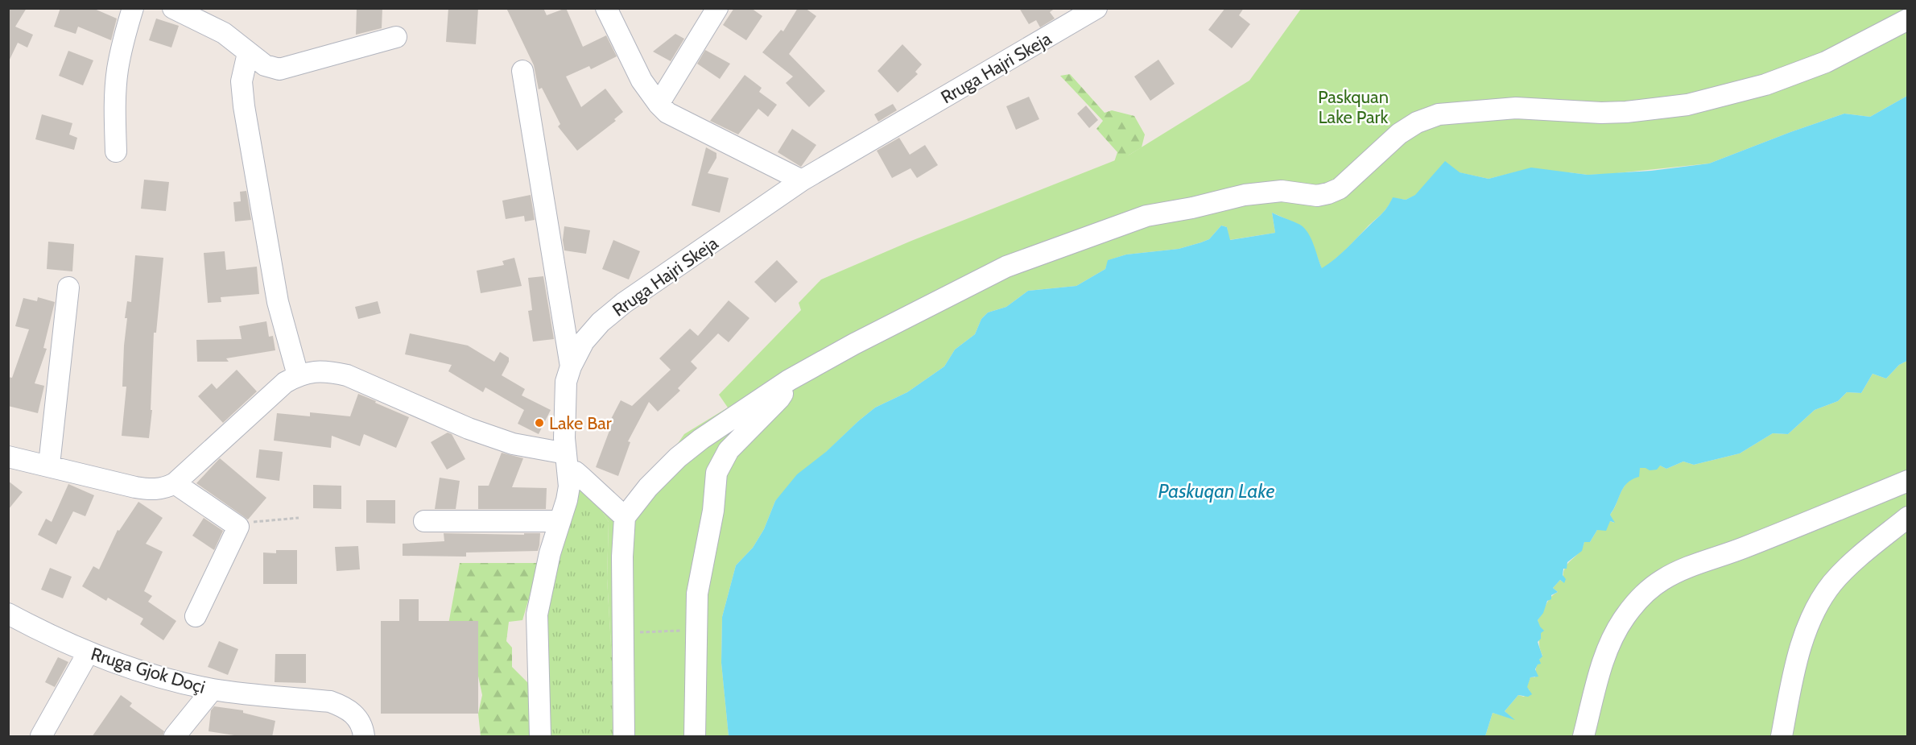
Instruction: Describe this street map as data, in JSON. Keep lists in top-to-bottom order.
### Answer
{
  "streets": {
    "street": ["Rruga Hajri Skeja", "Rruga Gjok Doçi"]
  },
  "water": ["Paskuqan Lake"],
  "parks": ["Paskquan Lake Park"],
  "places": ["Lake Bar"]
}
